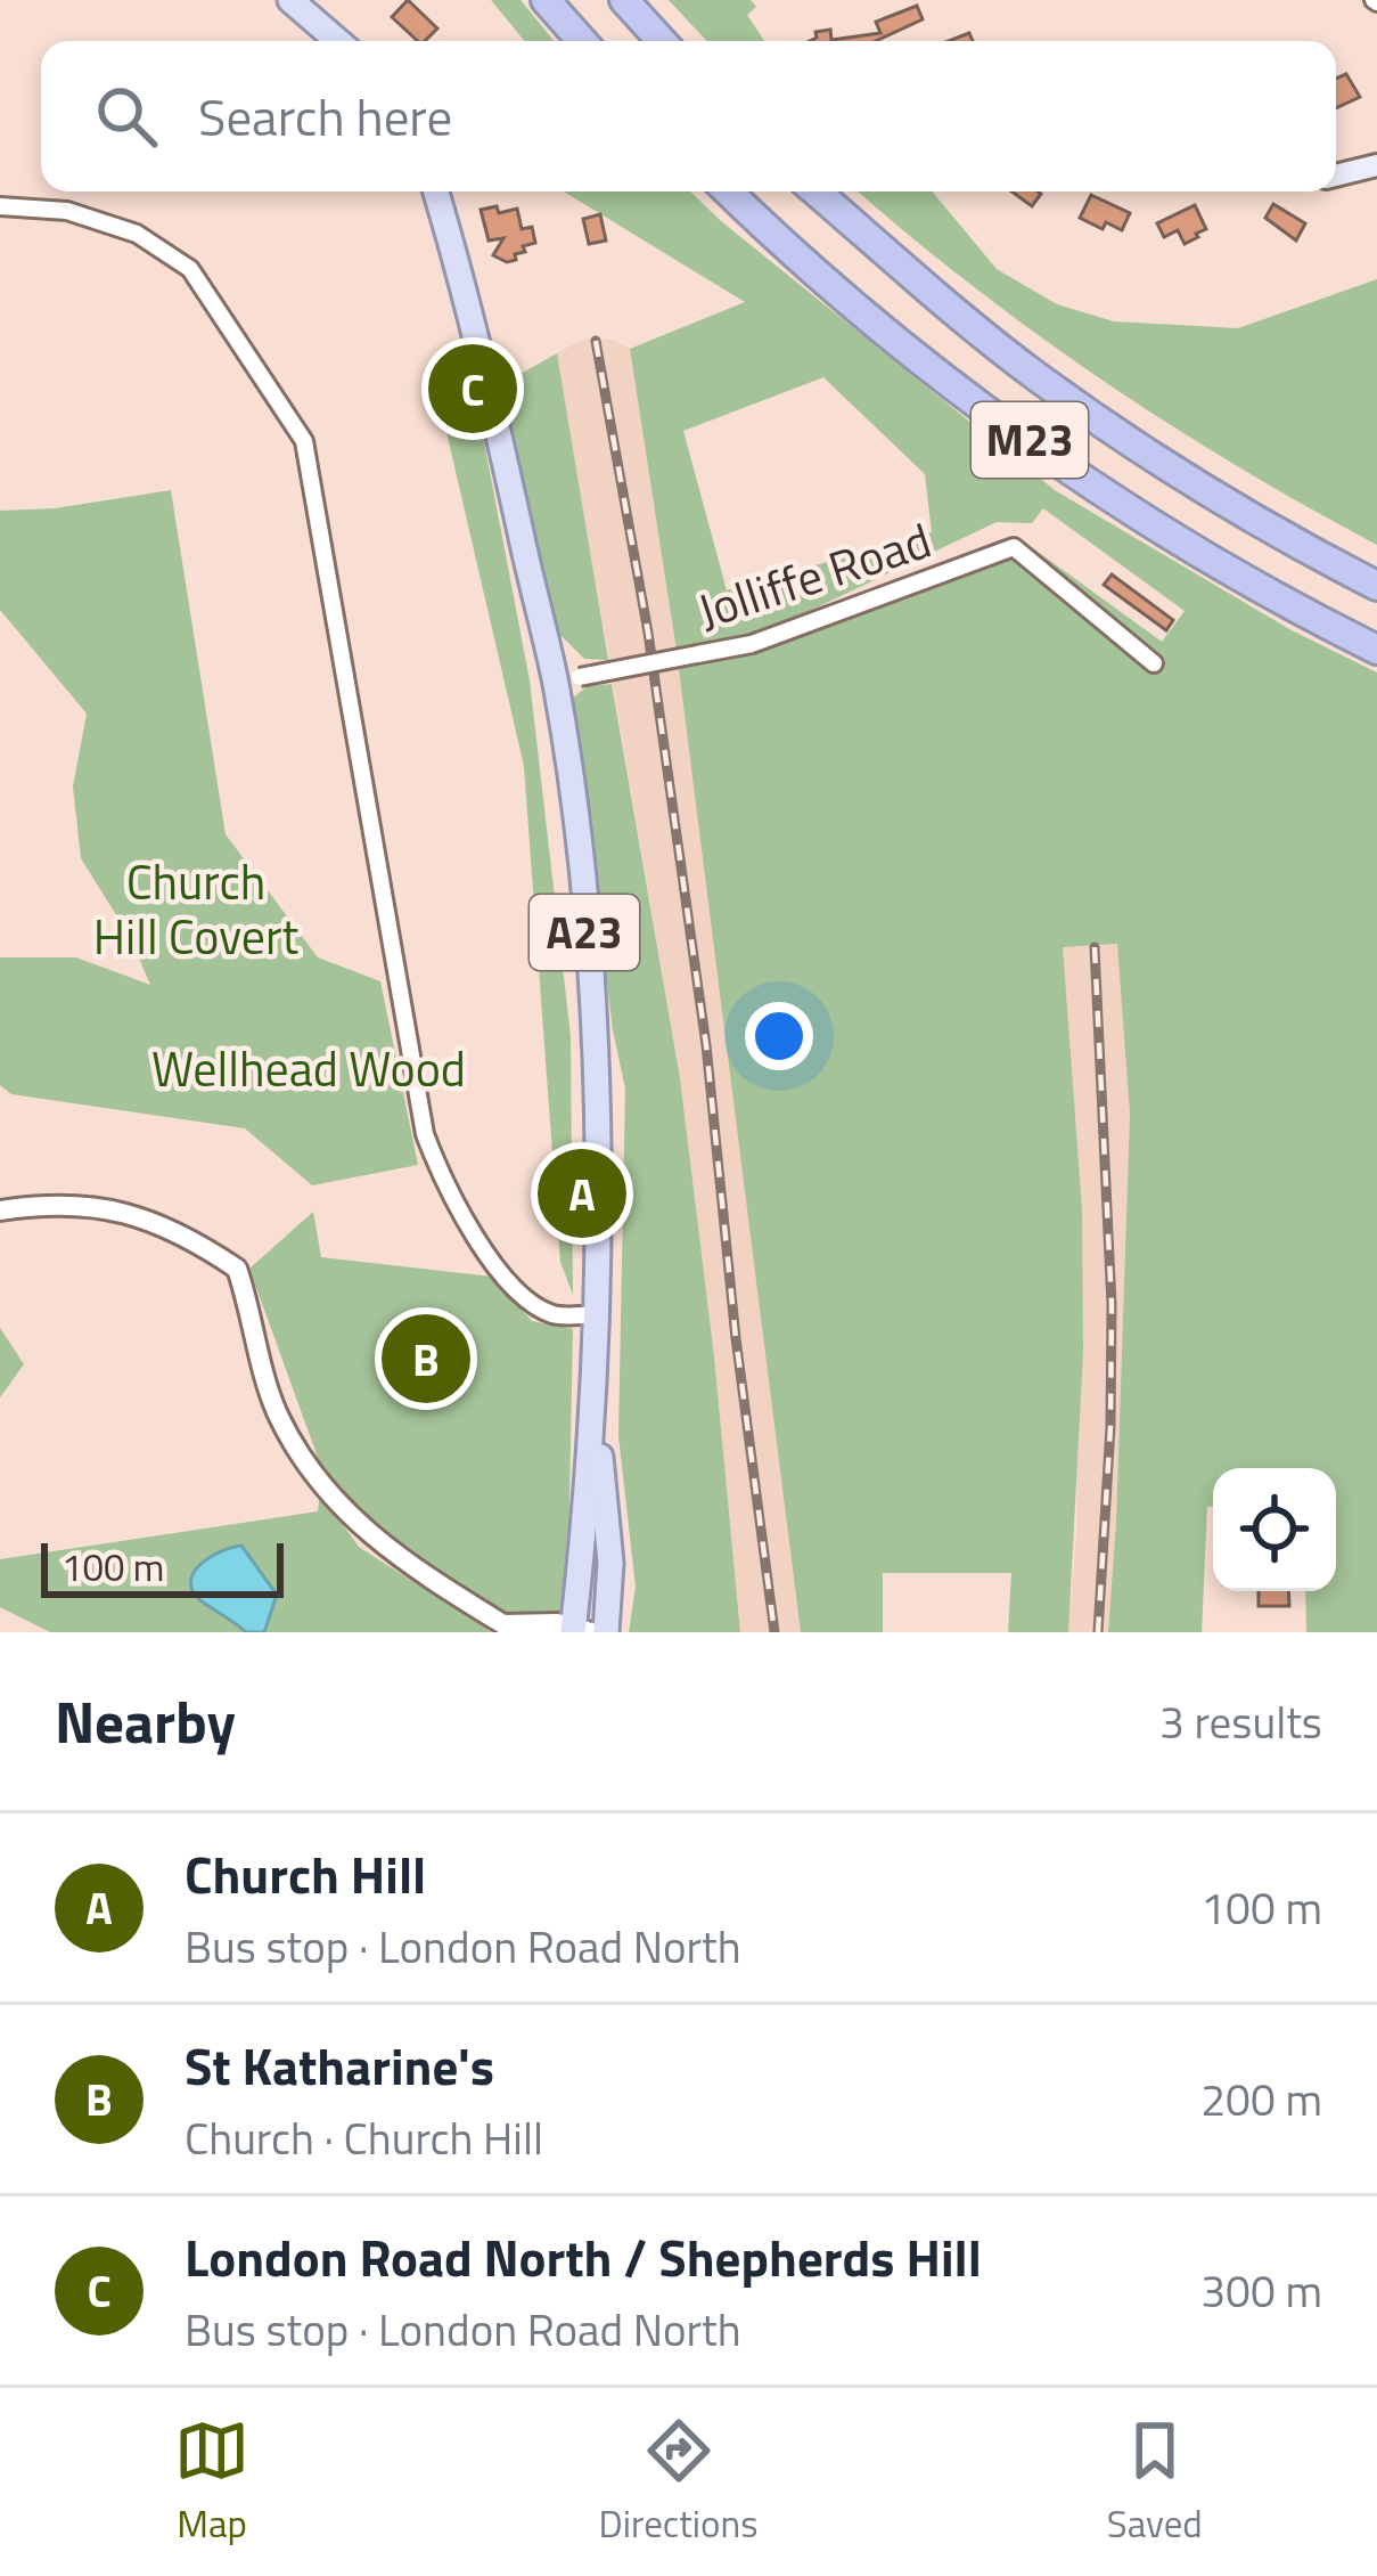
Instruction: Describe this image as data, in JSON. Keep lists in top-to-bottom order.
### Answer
{
  "streets": {
    "highway": ["M23"],
    "main road": ["A23"],
    "street": ["Jolliffe Road"]
  },
  "crossings": [
    ["Jolliffe Road", "A23"]
  ],
  "parks": ["Church Hill Covert", "Wellhead Wood"],
  "scale_bar": "100 m",
  "page": {
    "search": "Search here",
    "pins": ["C", "A", "B"],
    "scale": "100 m",
    "heading": ["Nearby", "3 results"],
    "list": [
      {
        "mark": "A",
        "name": "Church Hill",
        "note": "Bus stop · London Road North",
        "value": "100 m"
      },
      {
        "mark": "B",
        "name": "St Katharine's",
        "note": "Church · Church Hill",
        "value": "200 m"
      },
      {
        "mark": "C",
        "name": "London Road North / Shepherds Hill",
        "note": "Bus stop · London Road North",
        "value": "300 m"
      }
    ],
    "nav": ["Map", "Directions", "Saved"]
  }
}
